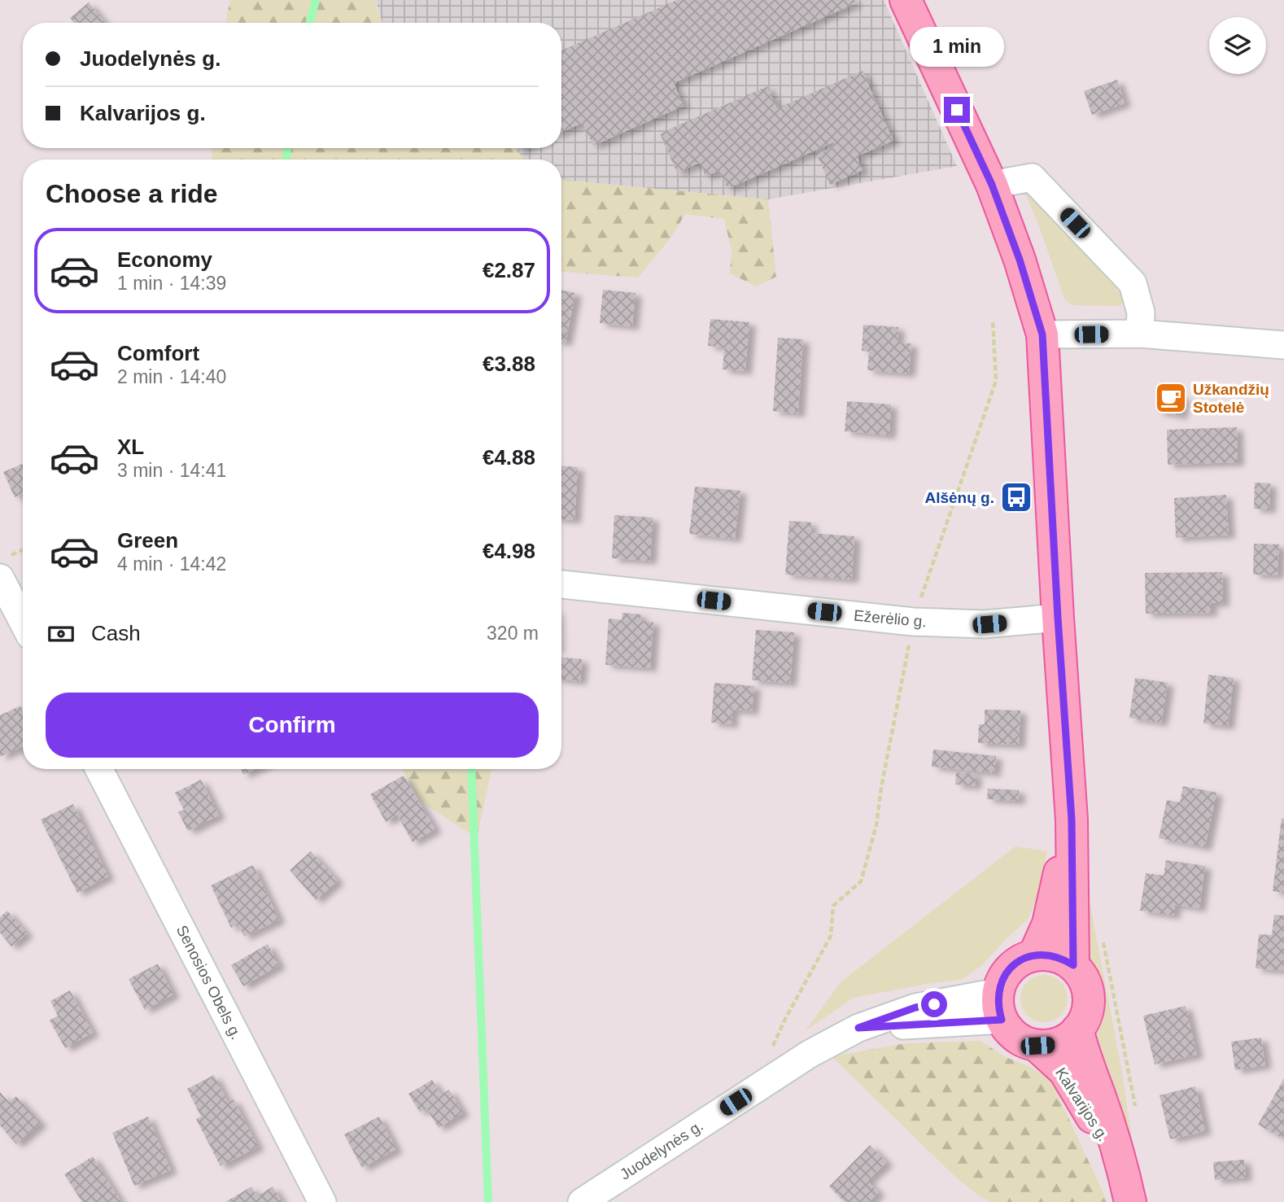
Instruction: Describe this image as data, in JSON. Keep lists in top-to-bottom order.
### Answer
{
  "streets": {
    "main road": ["Kalvarijos g."],
    "street": ["Ežerėlio g.", "Senosios Obels g.", "Juodelynės g."]
  },
  "crossings": [
    ["Kalvarijos g.", "Juodelynės g."]
  ],
  "places": {
    "cafe": ["Užkandžių Stotelė"],
    "bus stop": ["Alšėnų g."]
  },
  "page": {
    "banner": ["Juodelynės g.", "Kalvarijos g."],
    "bubble": "1 min",
    "heading": "Choose a ride",
    "list": [
      {
        "name": "Economy",
        "note": "1 min · 14:39",
        "value": "€2.87"
      },
      {
        "name": "Comfort",
        "note": "2 min · 14:40",
        "value": "€3.88"
      },
      {
        "name": "XL",
        "note": "3 min · 14:41",
        "value": "€4.88"
      },
      {
        "name": "Green",
        "note": "4 min · 14:42",
        "value": "€4.98"
      }
    ],
    "pay": ["Cash", "320 m"],
    "buttons": "Confirm"
  }
}
